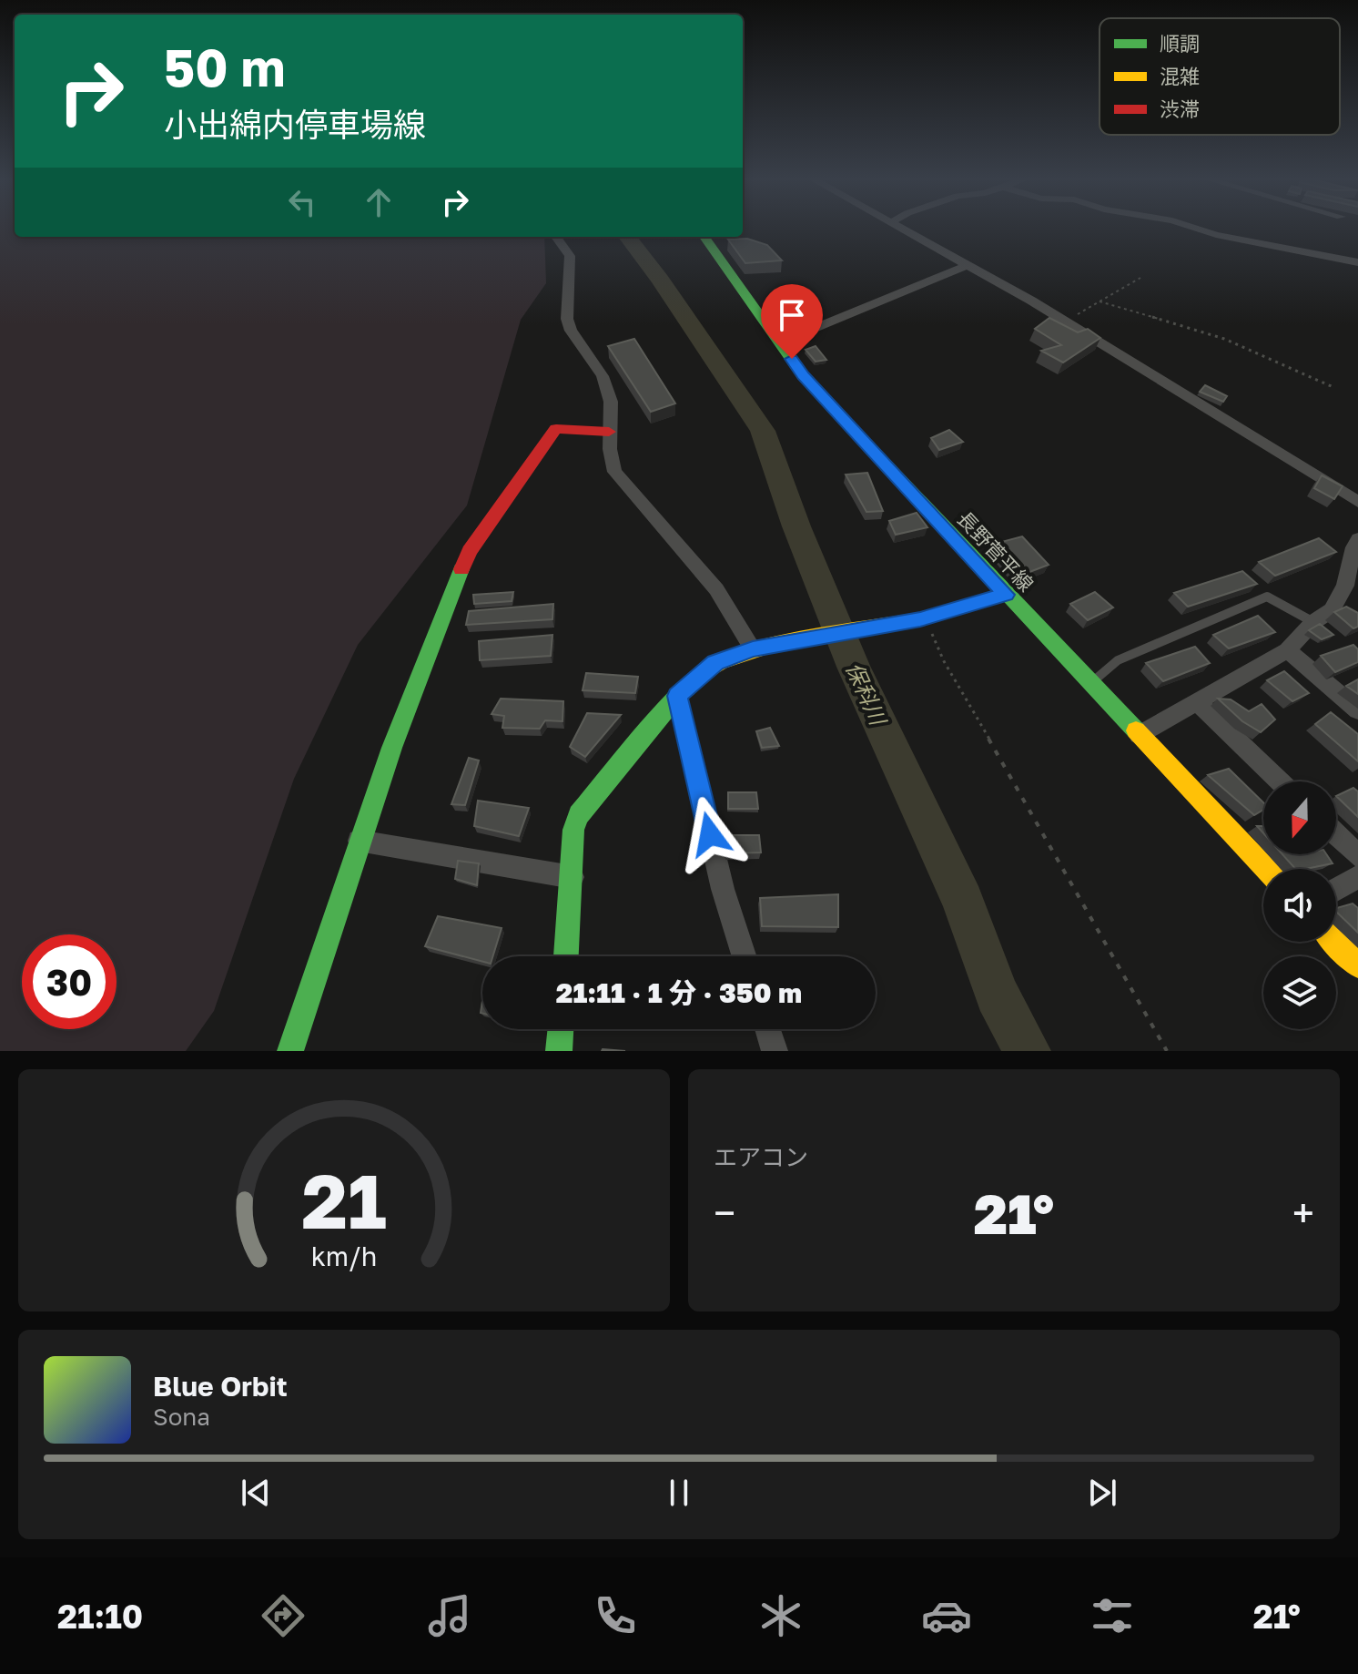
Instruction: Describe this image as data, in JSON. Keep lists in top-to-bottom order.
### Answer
{
  "streets": {
    "main road": ["長野菅平線"]
  },
  "water": ["保科川"],
  "legend": ["順調", "混雑", "渋滞"],
  "north": "bottom",
  "page": {
    "turn": ["50 m", "小出綿内停車場線"],
    "limit": "30",
    "trip": "21:11 · 1 分 · 350 m",
    "tile": "エアコン",
    "heat": ["−", "21°", "+"],
    "song": ["Blue Orbit", "Sona"],
    "tabs": ["21:10", "21°"],
    "gauge": ["21", "km/h"]
  }
}
